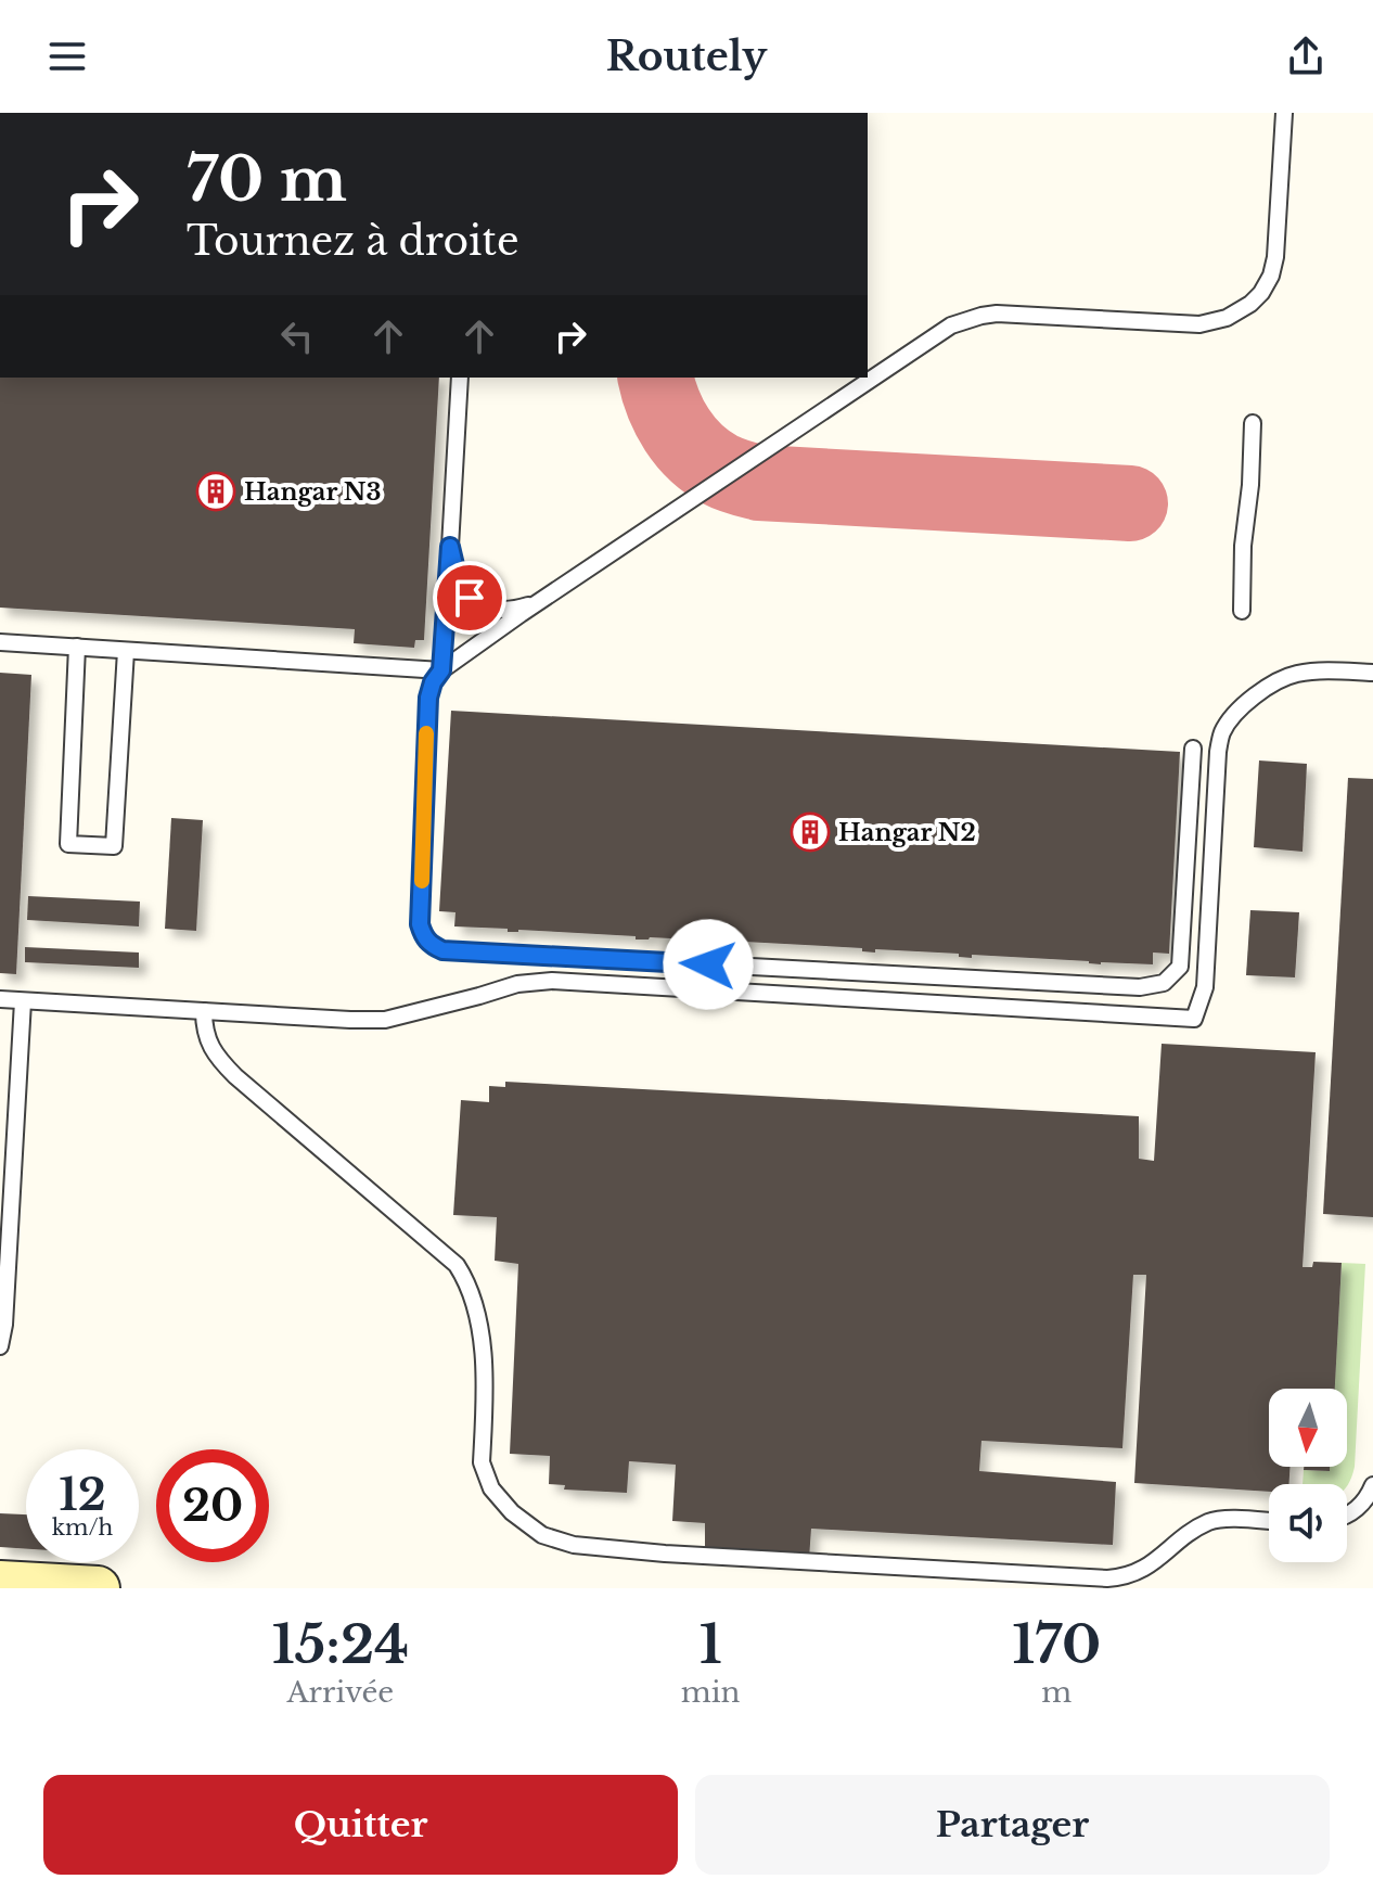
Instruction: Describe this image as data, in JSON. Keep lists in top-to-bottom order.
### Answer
{
  "places": {
    "building": ["Hangar N3", "Hangar N2"]
  },
  "north": "bottom",
  "page": {
    "header": "Routely",
    "turn": ["70 m", "Tournez à droite"],
    "speed": "12 km/h",
    "limit": "20",
    "eta": [
      "15:24",
      "Arrivée",
      "1",
      "min",
      "170",
      "m"
    ],
    "buttons": ["Quitter", "Partager"]
  }
}
